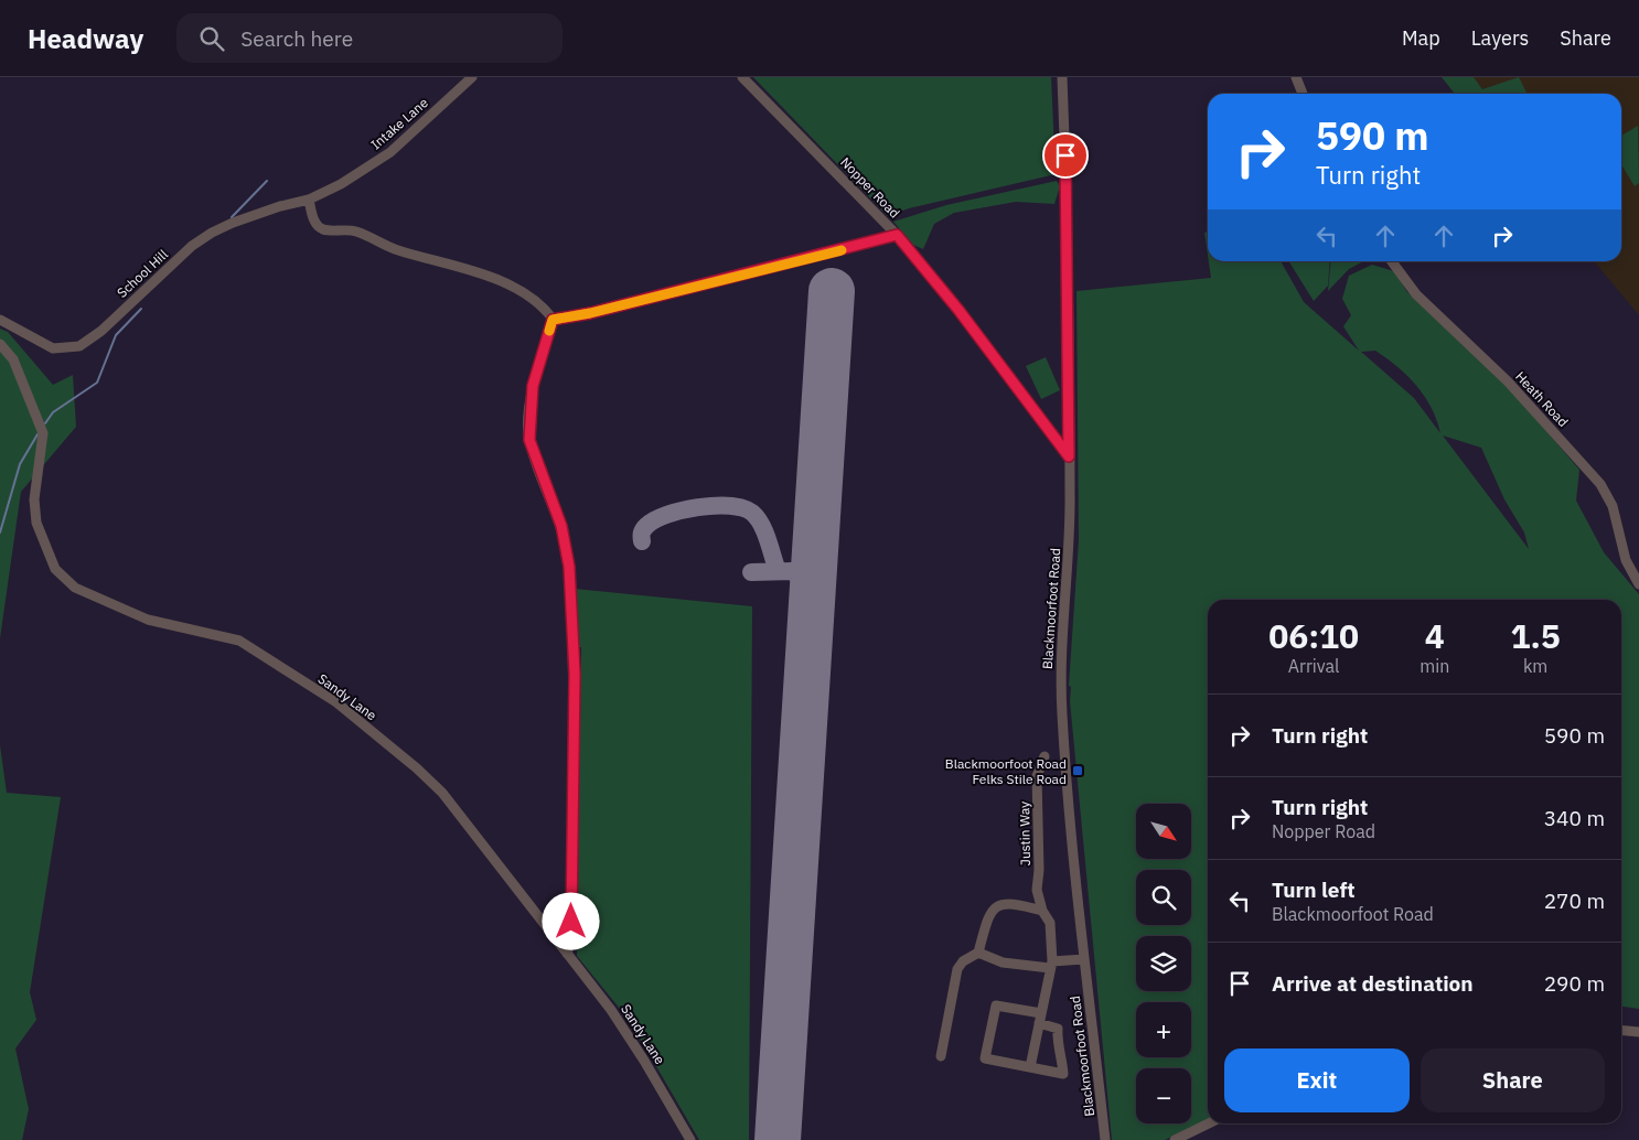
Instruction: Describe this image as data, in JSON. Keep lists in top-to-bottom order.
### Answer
{
  "streets": {
    "street": [
      "Intake Lane",
      "Nopper Road",
      "School Hill",
      "Heath Road",
      "Blackmoorfoot Road",
      "Sandy Lane",
      "Justin Way"
    ]
  },
  "crossings": [
    ["Intake Lane", "School Hill"],
    ["Nopper Road", "Blackmoorfoot Road"]
  ],
  "places": {
    "transit": ["Blackmoorfoot Road Felks Stile Road"]
  },
  "north": "bottom right",
  "page": {
    "header": "Headway",
    "search": "Search here",
    "nav": ["Map", "Layers", "Share"],
    "turn": ["590 m", "Turn right"],
    "eta": [
      "06:10",
      "Arrival",
      "4",
      "min",
      "1.5",
      "km"
    ],
    "list": [
      {
        "name": "Turn right",
        "value": "590 m"
      },
      {
        "name": "Turn right",
        "note": "Nopper Road",
        "value": "340 m"
      },
      {
        "name": "Turn left",
        "note": "Blackmoorfoot Road",
        "value": "270 m"
      },
      {
        "name": "Arrive at destination",
        "value": "290 m"
      }
    ],
    "map_buttons": ["+", "−"],
    "buttons": ["Exit", "Share"]
  }
}
